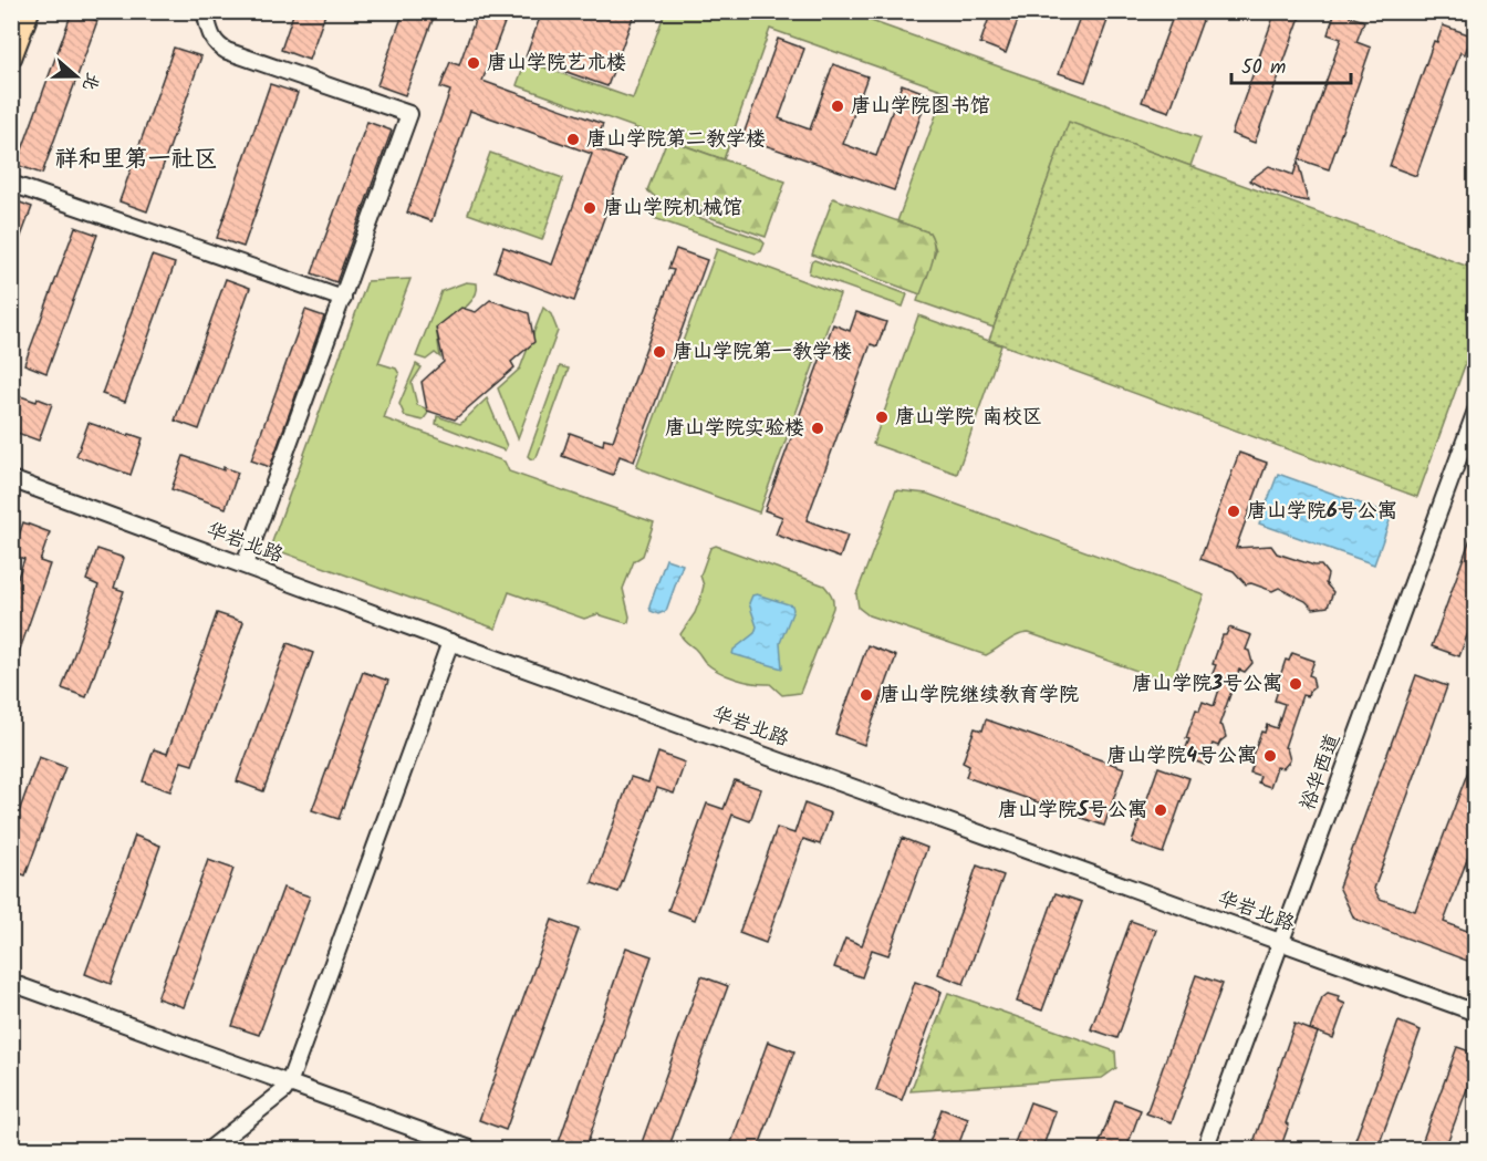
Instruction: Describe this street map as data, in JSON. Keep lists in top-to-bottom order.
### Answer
{
  "streets": {
    "street": ["华岩北路", "裕华西道"]
  },
  "crossings": [
    ["华岩北路", "裕华西道"]
  ],
  "districts": ["祥和里第一社区"],
  "places": [
    "唐山学院艺术楼",
    "唐山学院图书馆",
    "唐山学院第二教学楼",
    "唐山学院机械馆",
    "唐山学院第一教学楼",
    "唐山学院 南校区",
    "唐山学院实验楼",
    "唐山学院6号公寓",
    "唐山学院3号公寓",
    "唐山学院继续教育学院",
    "唐山学院4号公寓",
    "唐山学院5号公寓"
  ],
  "scale_bar": "50 m",
  "north": "right"
}
